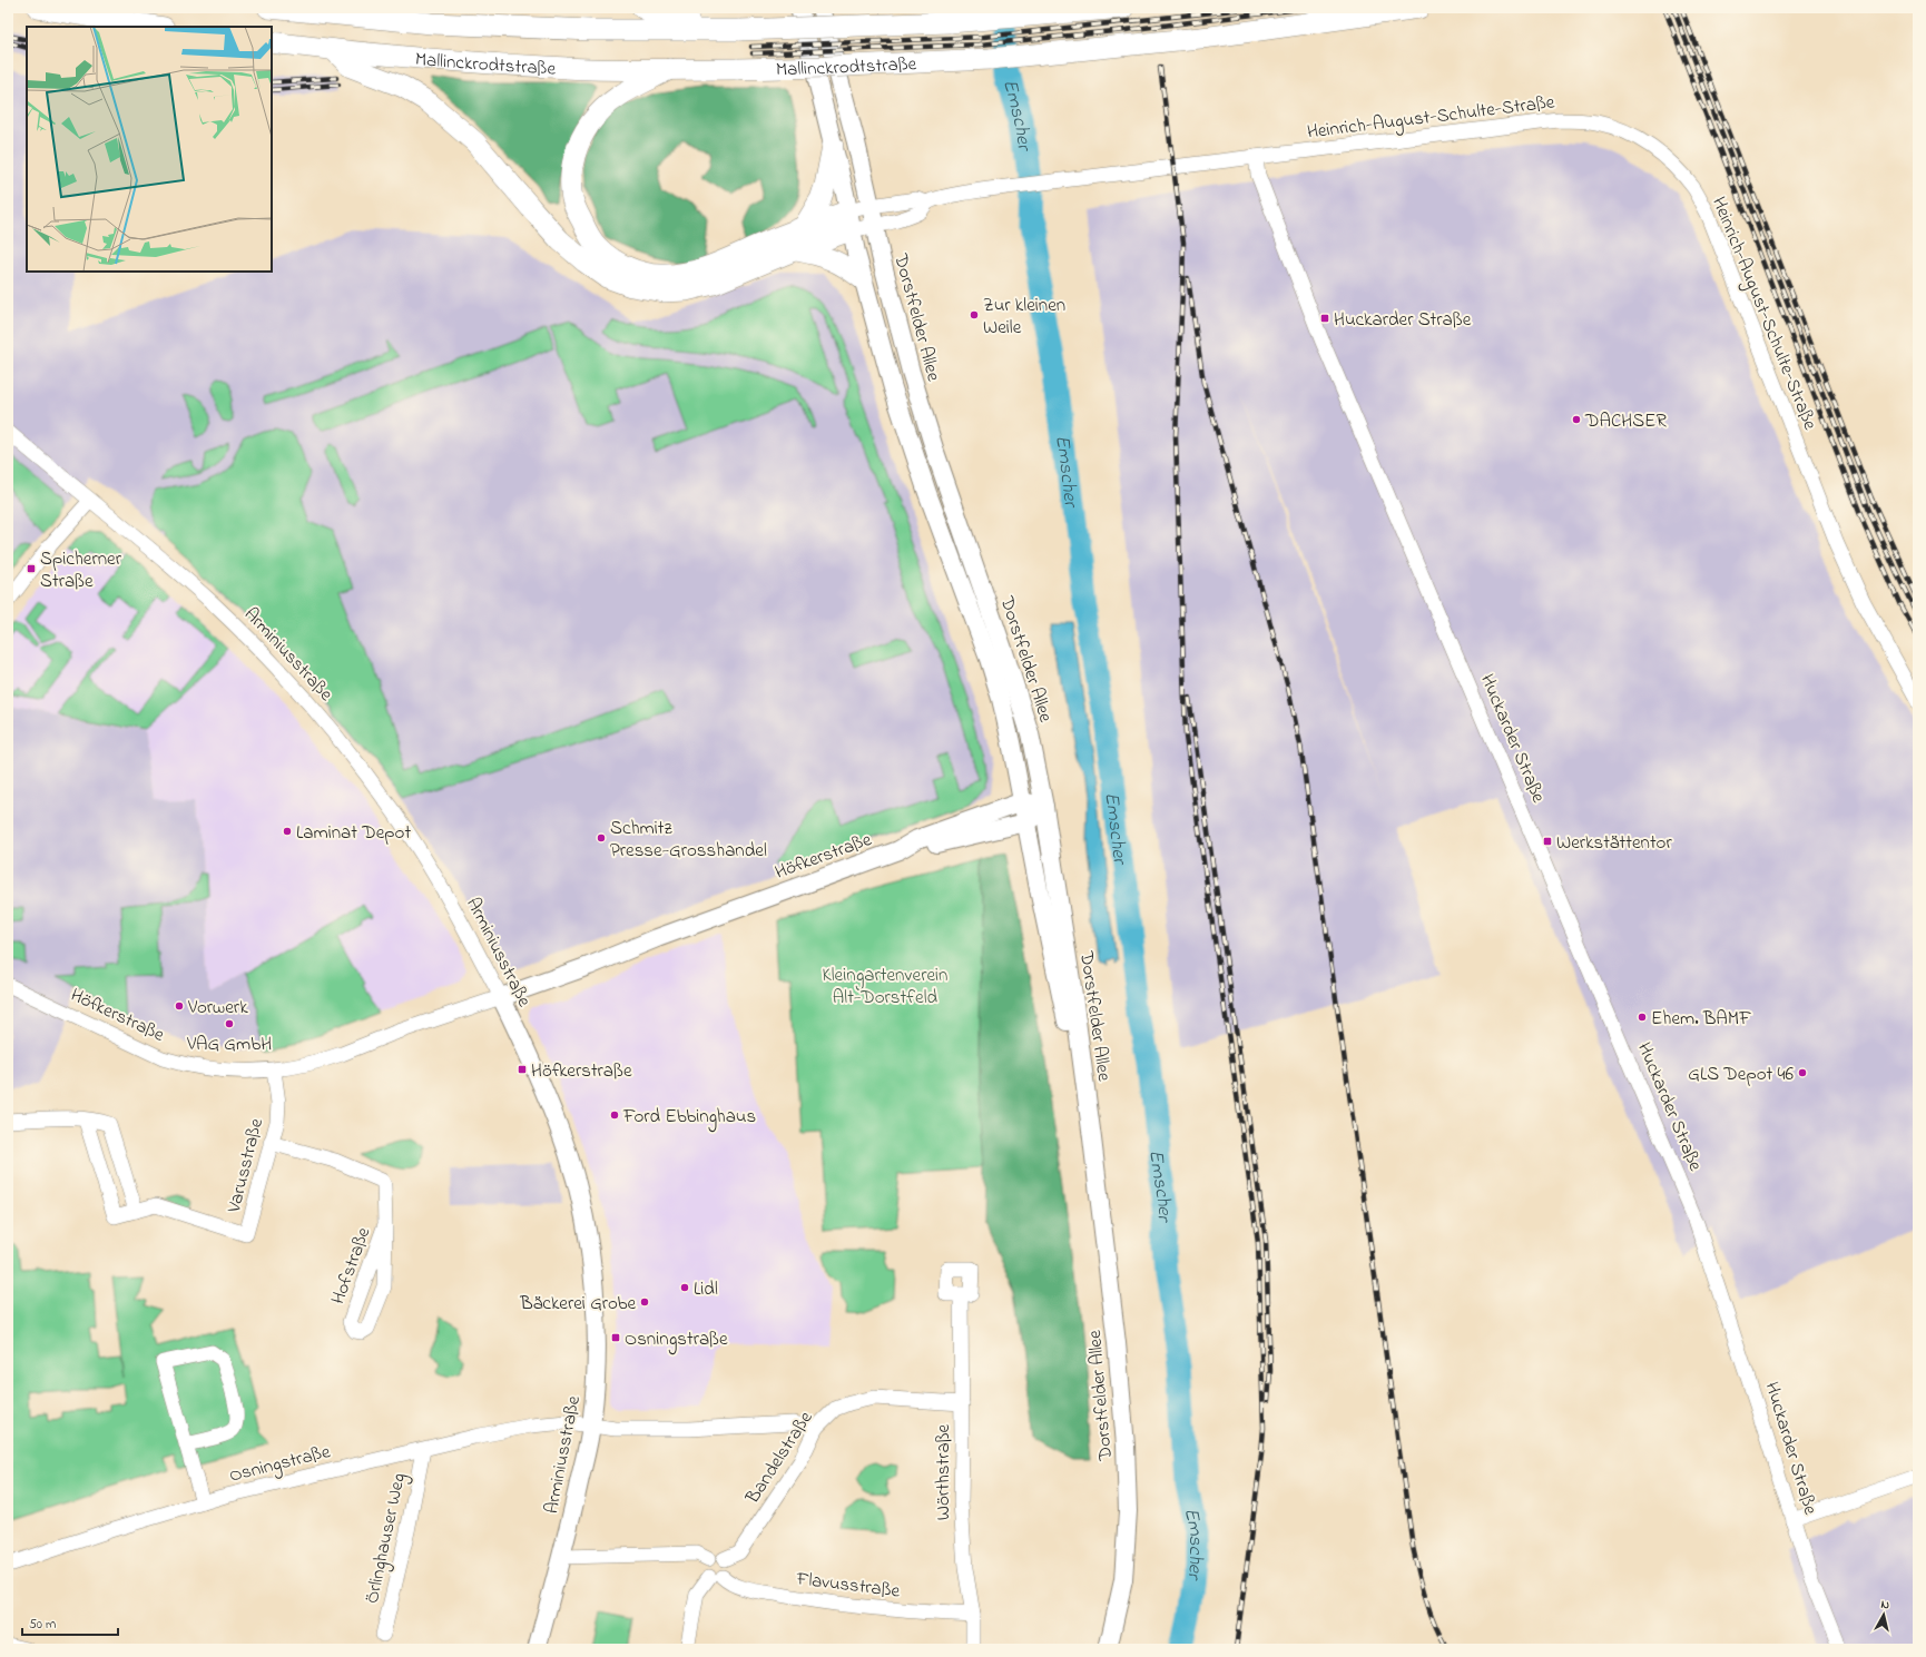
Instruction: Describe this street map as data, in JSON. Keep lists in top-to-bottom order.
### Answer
{
  "streets": {
    "highway": ["Mallinckrodtstraße"],
    "main road": ["Dorstfelder Allee", "Arminiusstraße", "Höfkerstraße"],
    "street": [
      "Heinrich-August-Schulte-Straße",
      "Huckarder Straße",
      "Varusstraße",
      "Hofstraße",
      "Bandelstraße",
      "Osningstraße",
      "Wörthstraße",
      "Örlinghauser Weg",
      "Flavusstraße"
    ]
  },
  "crossings": [
    ["Heinrich-August-Schulte-Straße", "Huckarder Straße"],
    ["Dorstfelder Allee", "Höfkerstraße"],
    ["Arminiusstraße", "Höfkerstraße"],
    ["Arminiusstraße", "Osningstraße"],
    ["Höfkerstraße", "Varusstraße"],
    ["Varusstraße", "Hofstraße"],
    ["Bandelstraße", "Osningstraße"],
    ["Bandelstraße", "Wörthstraße"],
    ["Bandelstraße", "Flavusstraße"],
    ["Osningstraße", "Örlinghauser Weg"],
    ["Wörthstraße", "Flavusstraße"]
  ],
  "water": ["Emscher"],
  "parks": ["Kleingartenverein Alt-Dorstfeld"],
  "places": {
    "other": [
      "Zur kleinen Weile",
      "DACHSER",
      "Laminat Depot",
      "Schmitz Presse-Grosshandel",
      "Vorwerk",
      "Ehem. BAMF",
      "VAG GmbH",
      "GLS Depot 46",
      "Ford Ebbinghaus",
      "Lidl",
      "Bäckerei Grobe"
    ],
    "transit": [
      "Huckarder Straße",
      "Spicherner Straße",
      "Werkstättentor",
      "Höfkerstraße",
      "Osningstraße"
    ]
  },
  "scale_bar": "50 m",
  "north": "top"
}
